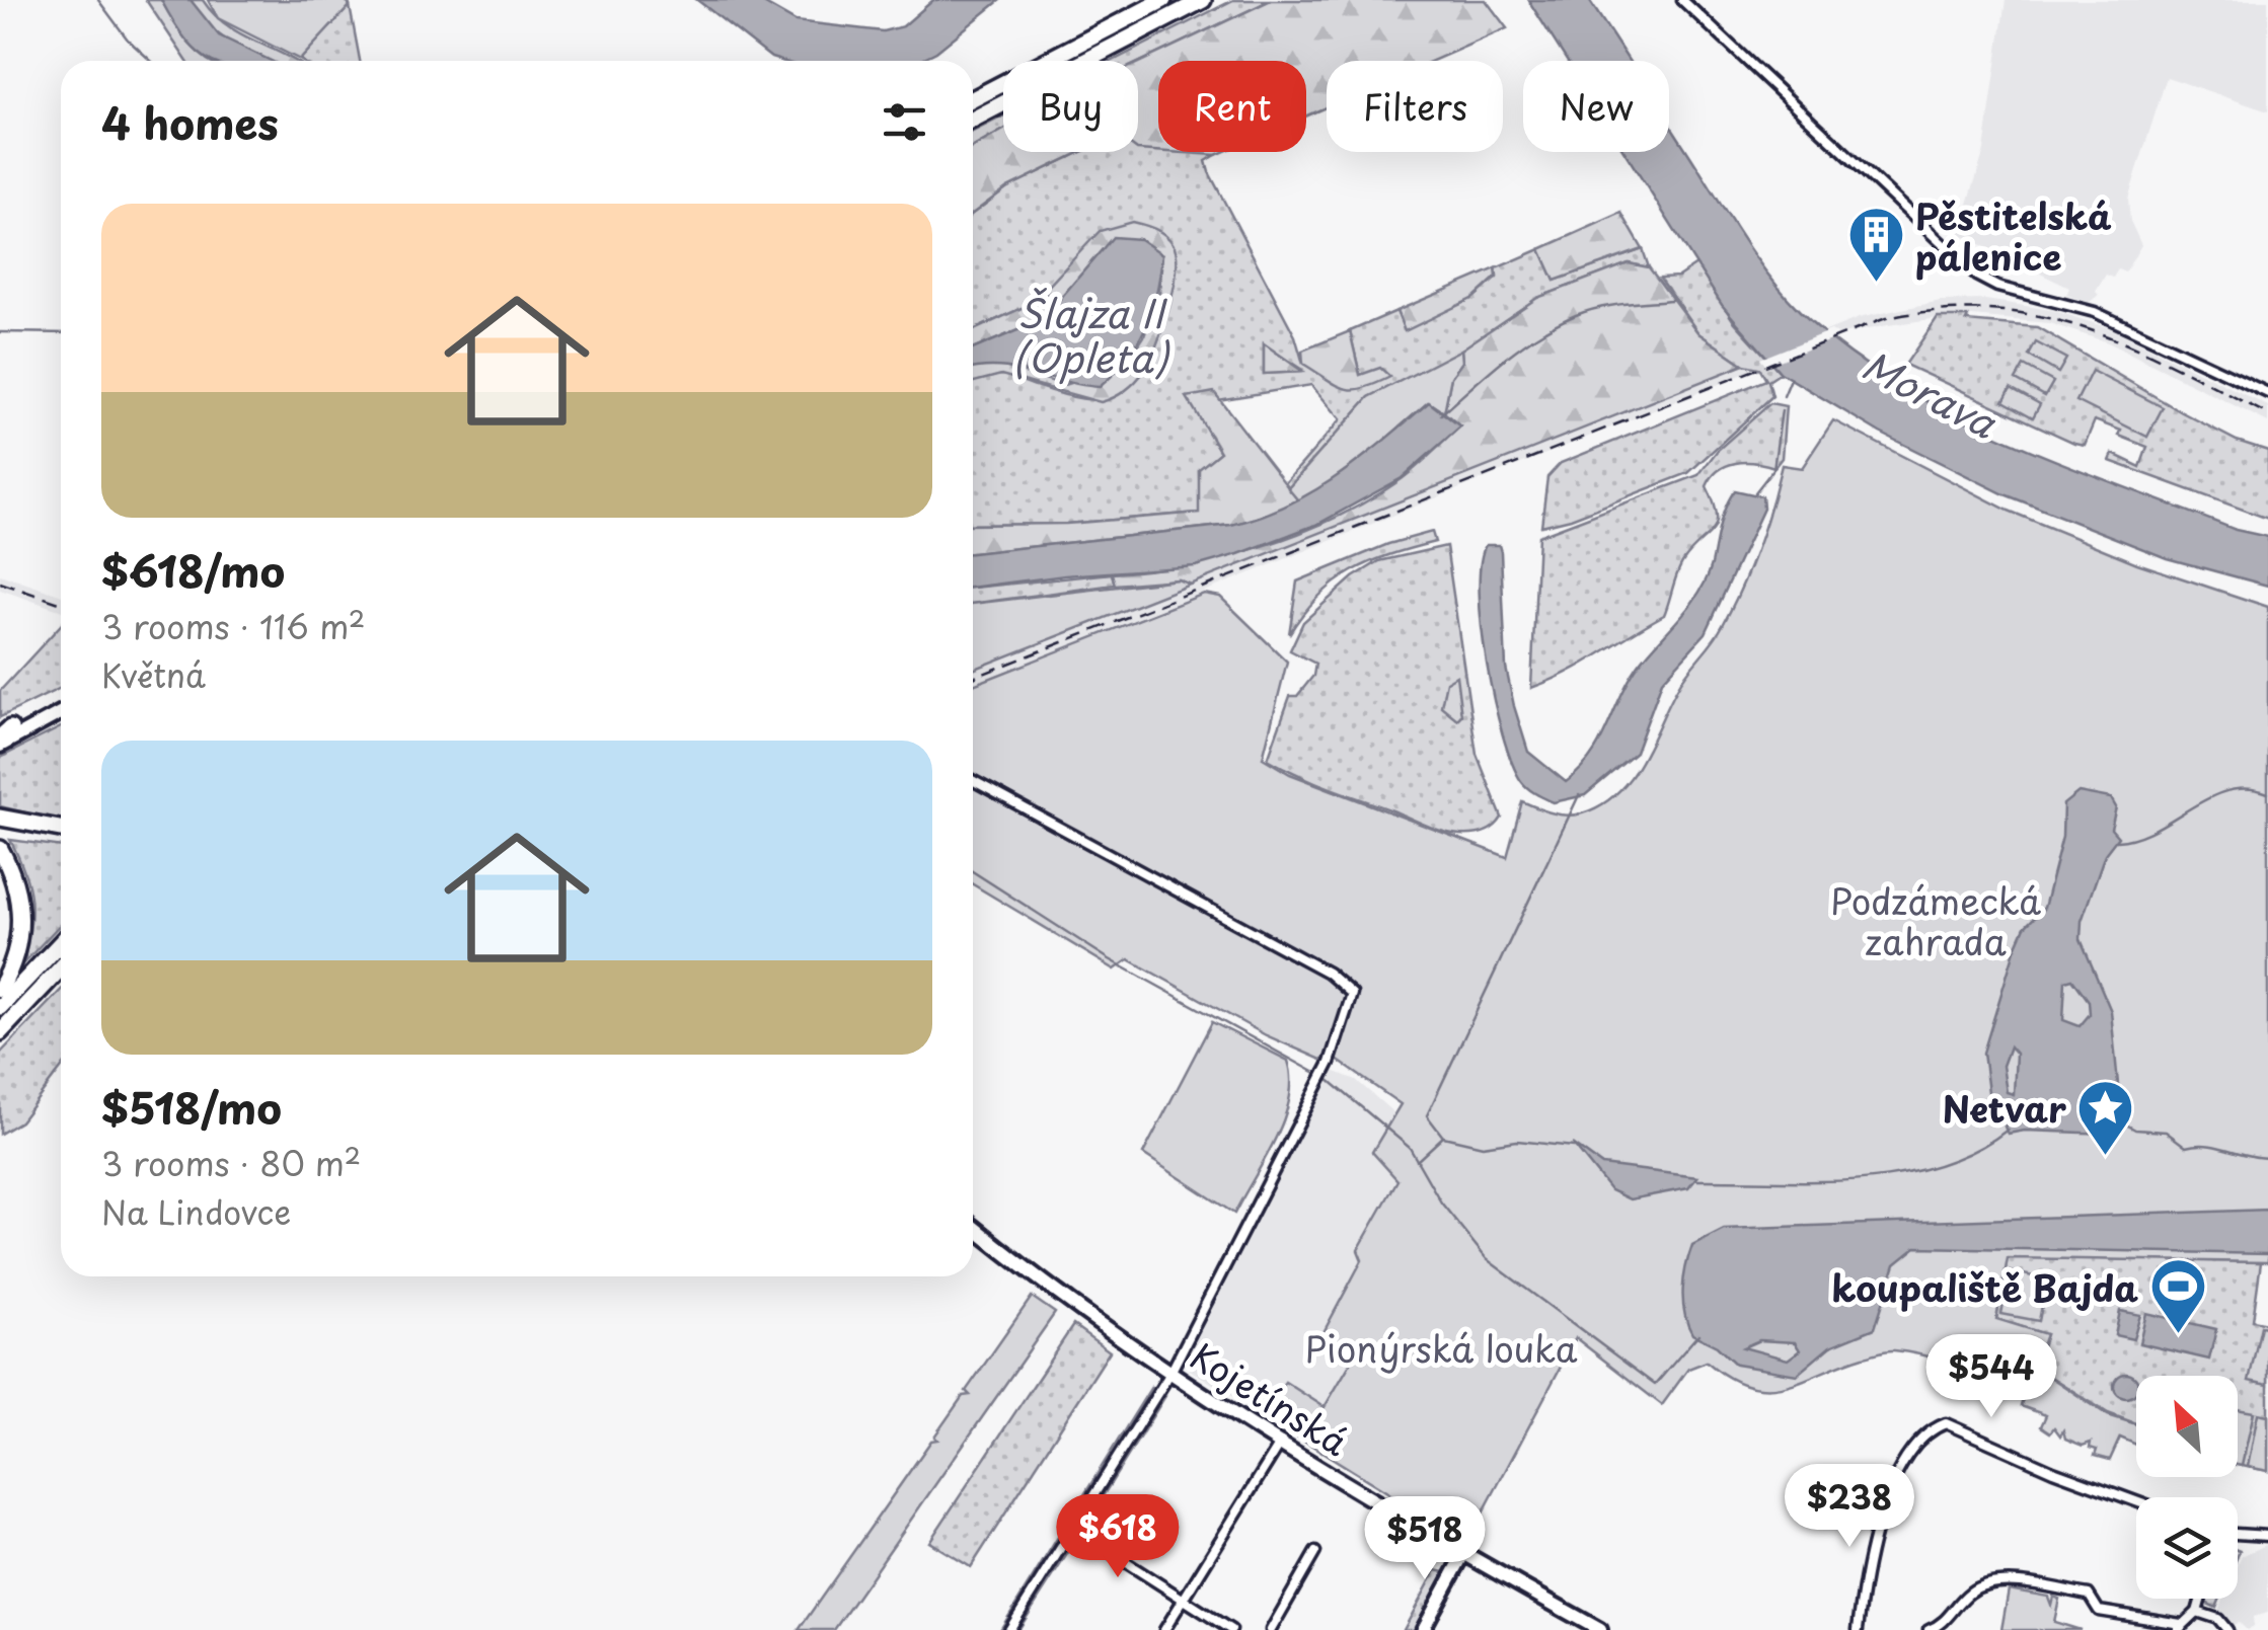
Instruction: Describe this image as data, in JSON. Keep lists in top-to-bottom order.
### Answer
{
  "streets": {
    "main road": ["Kojetínská"]
  },
  "water": ["Šlajza II (Opleta)", "Morava"],
  "parks": ["Podzámecká zahrada", "Pionýrská louka"],
  "places": {
    "building": ["Pěstitelská pálenice"],
    "place": ["Netvar"],
    "sports": ["koupaliště Bajda"]
  },
  "north": "top left",
  "page": {
    "chip": [
      "Buy",
      "Rent",
      "Filters",
      "New"
    ],
    "heading": "4 homes",
    "list": [
      {
        "name": "$618/mo",
        "note": "3 rooms · 116 m² · Květná"
      },
      {
        "name": "$518/mo",
        "note": "3 rooms · 80 m² · Na Lindovce"
      }
    ],
    "price": [
      "$544",
      "$238",
      "$618",
      "$518"
    ]
  }
}
